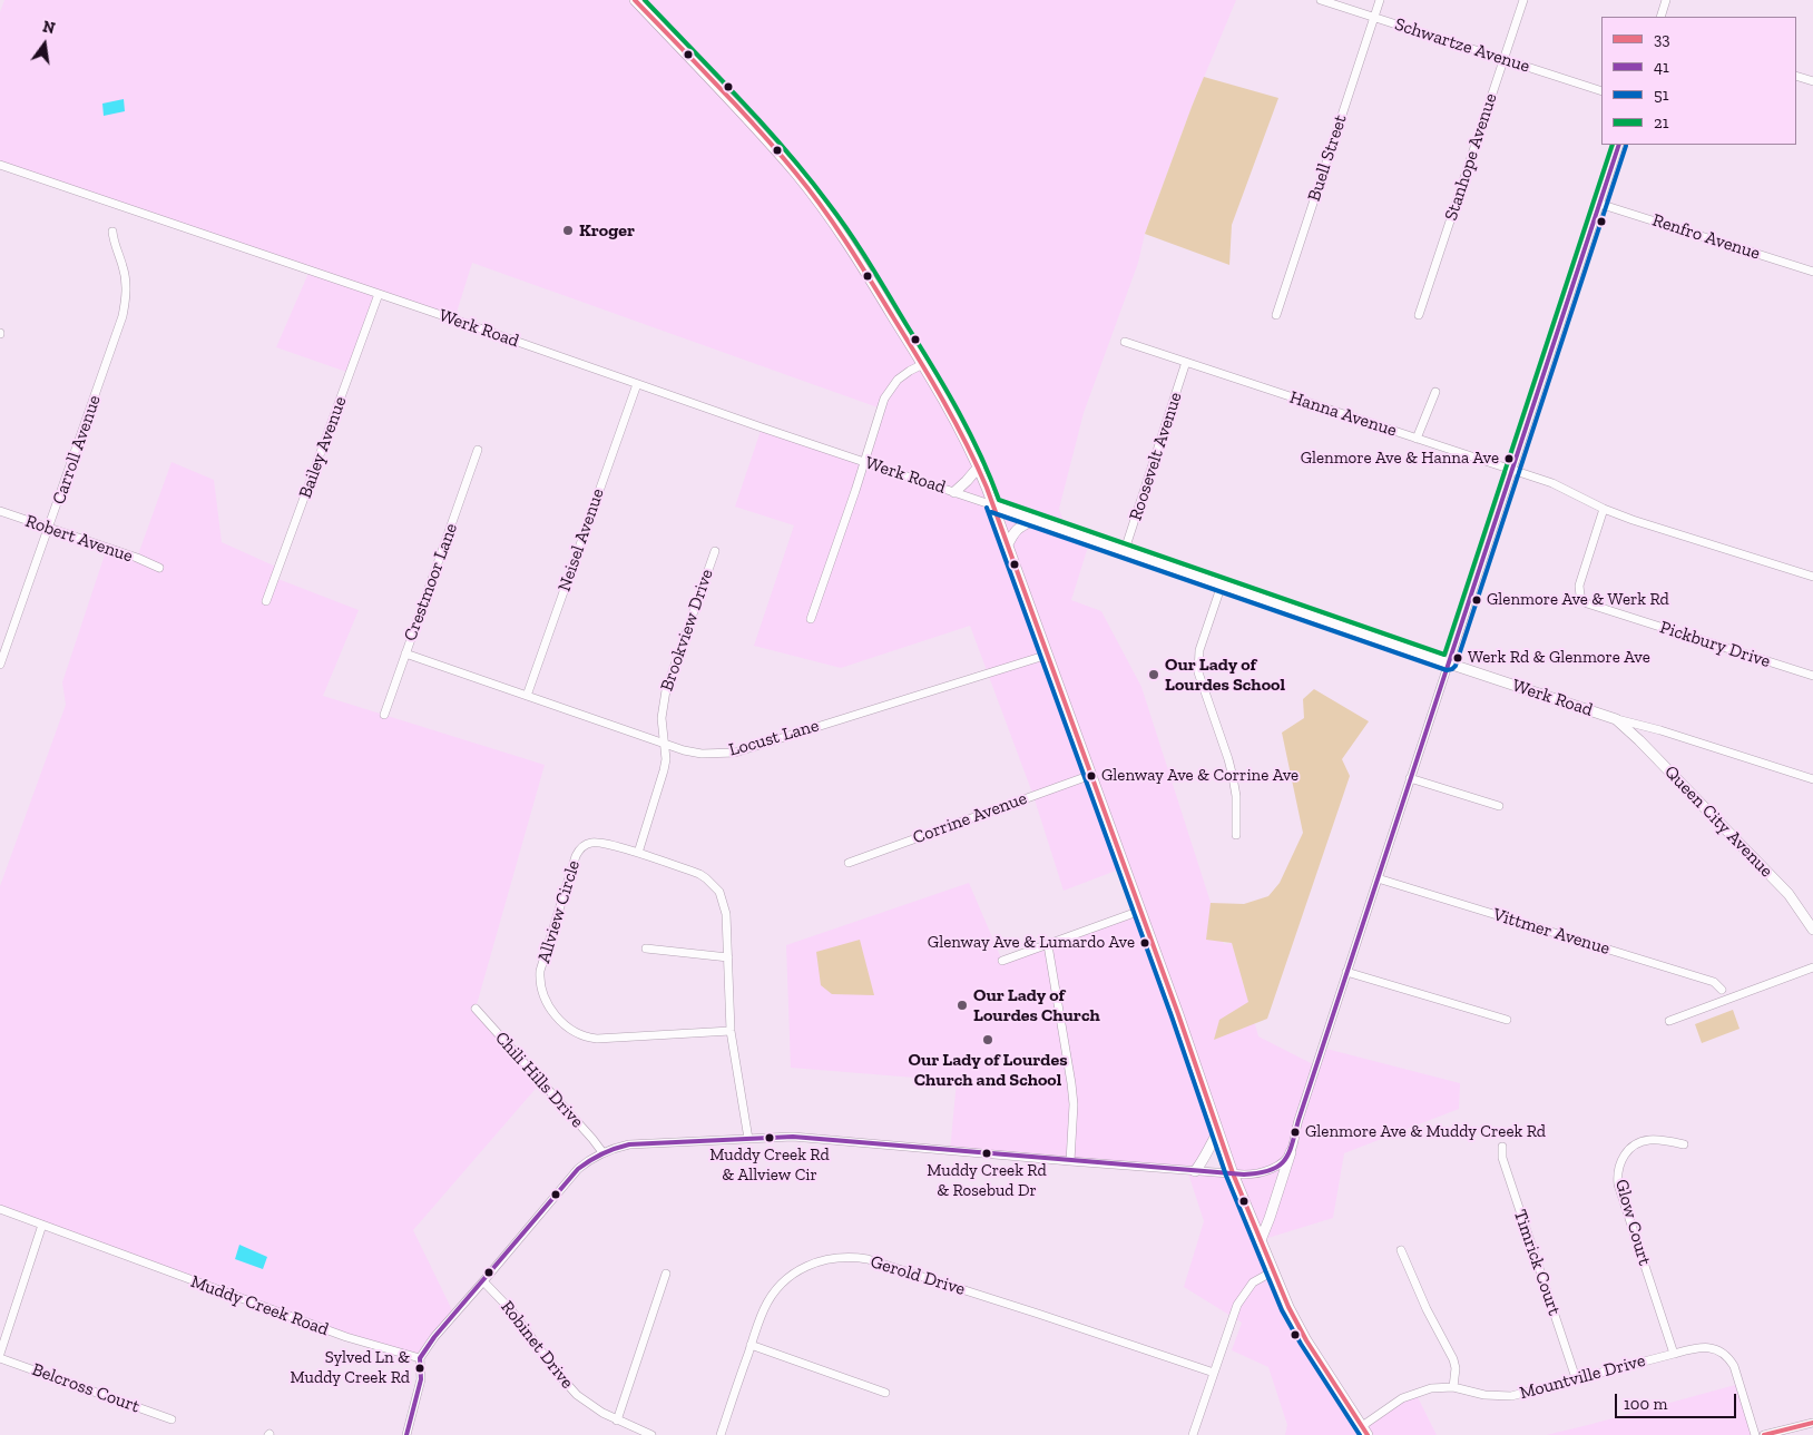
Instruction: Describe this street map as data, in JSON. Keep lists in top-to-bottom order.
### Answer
{
  "streets": {
    "main road": ["Werk Road", "Queen City Avenue"],
    "street": [
      "Schwartze Avenue",
      "Stanhope Avenue",
      "Buell Street",
      "Renfro Avenue",
      "Hanna Avenue",
      "Bailey Avenue",
      "Carroll Avenue",
      "Roosevelt Avenue",
      "Robert Avenue",
      "Neisel Avenue",
      "Crestmoor Lane",
      "Brookview Drive",
      "Pickbury Drive",
      "Locust Lane",
      "Corrine Avenue",
      "Allview Circle",
      "Vittmer Avenue",
      "Chili Hills Drive",
      "Glow Court",
      "Timrick Court",
      "Gerold Drive",
      "Muddy Creek Road",
      "Robinet Drive",
      "Mountville Drive",
      "Belcross Court"
    ]
  },
  "crossings": [
    ["Schwartze Avenue", "Stanhope Avenue"],
    ["Schwartze Avenue", "Buell Street"],
    ["Werk Road", "Bailey Avenue"],
    ["Werk Road", "Roosevelt Avenue"],
    ["Werk Road", "Neisel Avenue"],
    ["Werk Road", "Queen City Avenue"],
    ["Hanna Avenue", "Roosevelt Avenue"],
    ["Hanna Avenue", "Pickbury Drive"],
    ["Carroll Avenue", "Robert Avenue"],
    ["Neisel Avenue", "Locust Lane"],
    ["Crestmoor Lane", "Locust Lane"],
    ["Brookview Drive", "Locust Lane"],
    ["Brookview Drive", "Allview Circle"],
    ["Glow Court", "Mountville Drive"],
    ["Timrick Court", "Mountville Drive"]
  ],
  "places": [
    "Kroger",
    "Glenmore Ave & Hanna Ave",
    "Glenmore Ave & Werk Rd",
    "Werk Rd & Glenmore Ave",
    "Our Lady of Lourdes School",
    "Glenway Ave & Corrine Ave",
    "Glenway Ave & Lumardo Ave",
    "Our Lady of Lourdes Church",
    "Our Lady of Lourdes Church and School",
    "Glenmore Ave & Muddy Creek Rd",
    "Muddy Creek Rd & Allview Cir",
    "Muddy Creek Rd & Rosebud Dr",
    "Sylved Ln & Muddy Creek Rd"
  ],
  "lines": [
    "transit line 33",
    "transit line 21",
    "transit line 41",
    "transit line 51"
  ],
  "legend": [
    "33",
    "41",
    "51",
    "21"
  ],
  "scale_bar": "100 m",
  "north": "top"
}
